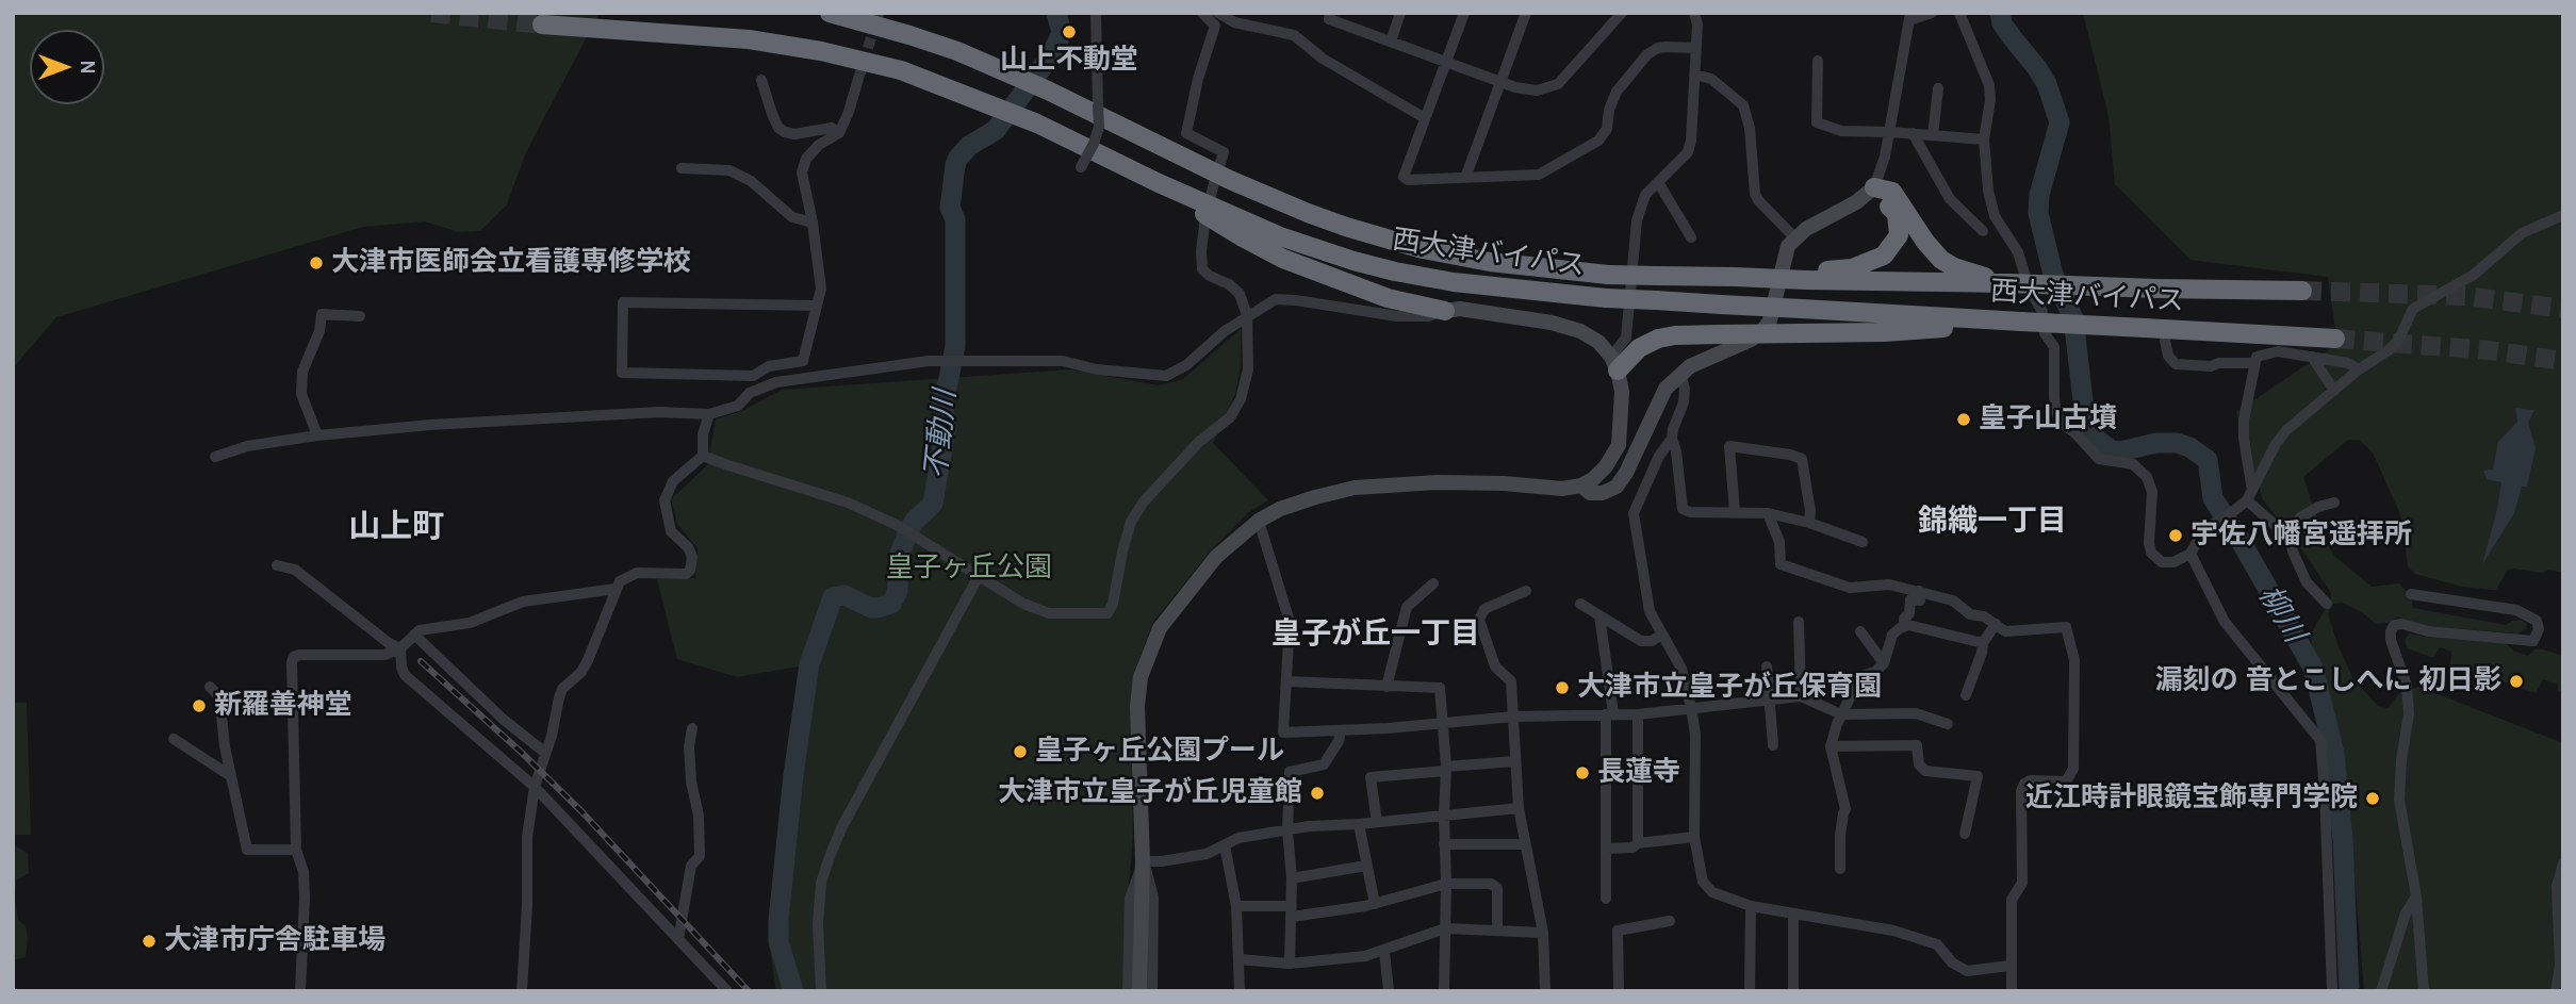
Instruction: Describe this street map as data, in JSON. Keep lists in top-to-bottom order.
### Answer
{
  "streets": {
    "highway": ["西大津バイパス"]
  },
  "districts": ["錦織一丁目", "山上町", "皇子が丘一丁目"],
  "water": ["不動川", "柳川"],
  "parks": ["皇子ヶ丘公園"],
  "places": [
    "山上不動堂",
    "大津市医師会立看護専修学校",
    "皇子山古墳",
    "宇佐八幡宮遥拝所",
    "漏刻の 音とこしへに 初日影",
    "大津市立皇子が丘保育園",
    "新羅善神堂",
    "皇子ヶ丘公園プール",
    "長蓮寺",
    "大津市立皇子が丘児童館",
    "近江時計眼鏡宝飾専門学院",
    "大津市庁舎駐車場"
  ],
  "north": "right"
}
